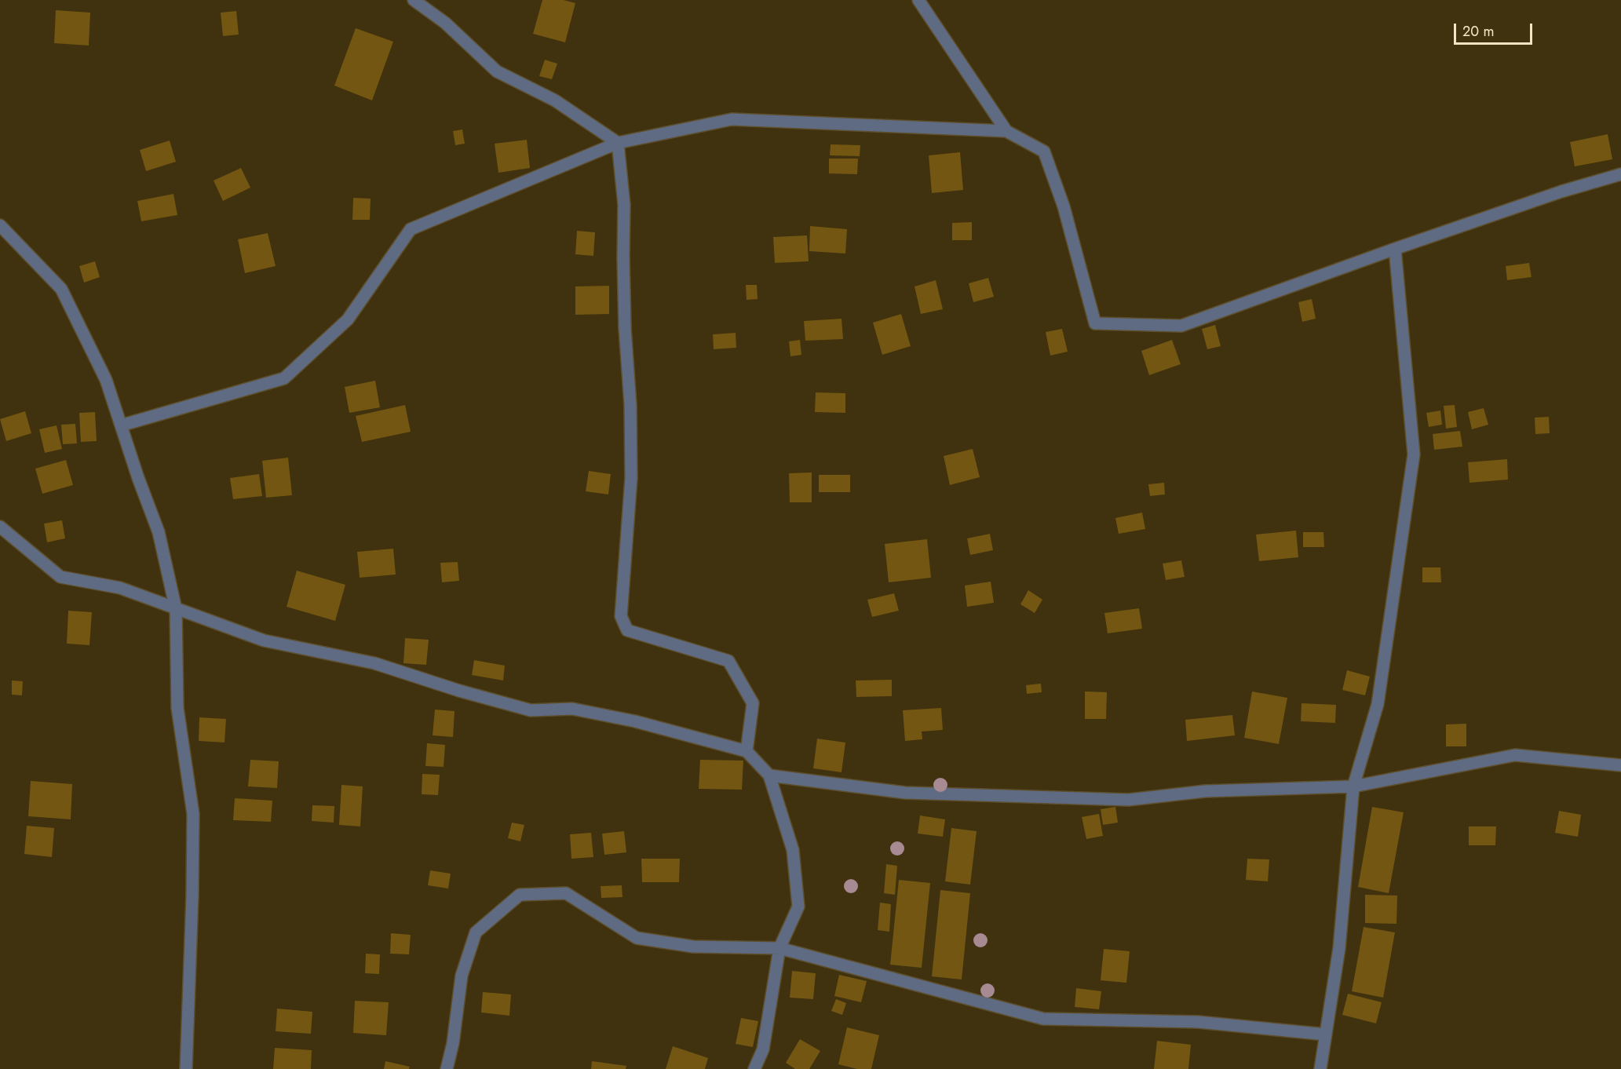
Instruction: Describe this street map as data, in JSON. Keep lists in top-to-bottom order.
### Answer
{
  "scale_bar": "20 m"
}
